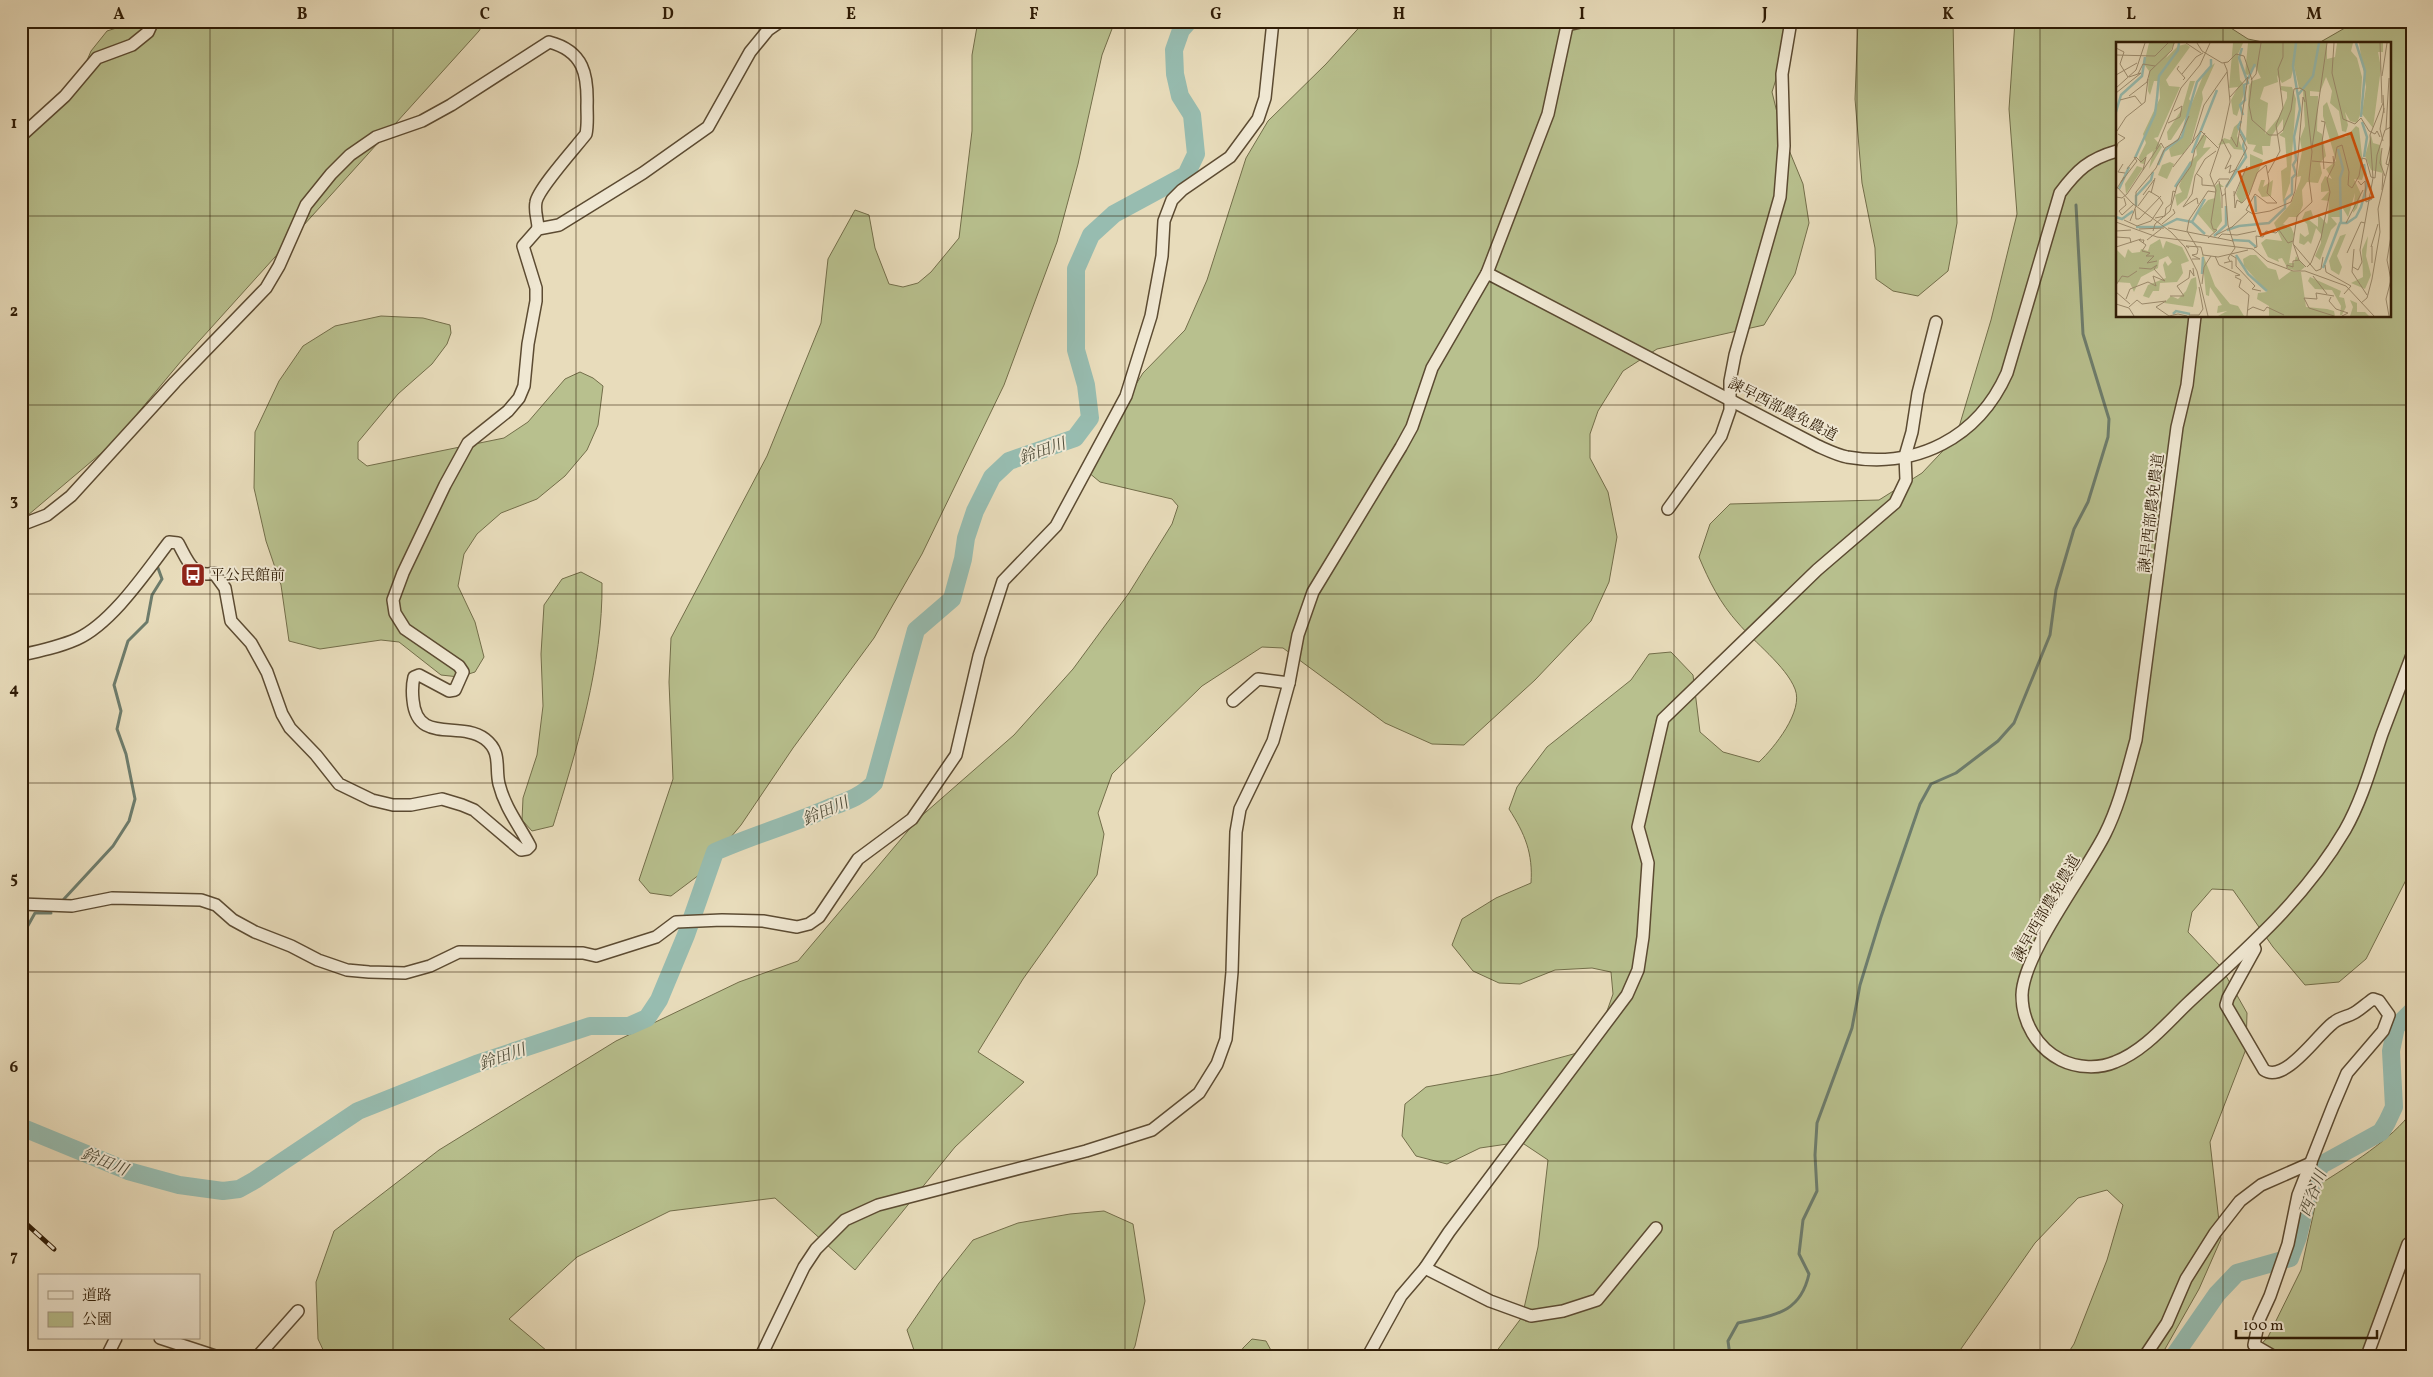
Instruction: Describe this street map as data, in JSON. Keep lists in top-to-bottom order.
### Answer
{
  "streets": {
    "street": ["諫早西部農免農道"]
  },
  "water": ["鈴田川", "西谷川"],
  "places": {
    "bus stop": ["平公民館前"]
  },
  "legend": ["道路", "公園"],
  "scale_bar": "100 m",
  "grid": {
    "columns": [
      "A",
      "B",
      "C",
      "D",
      "E",
      "F",
      "G",
      "H",
      "I",
      "J",
      "K",
      "L",
      "M"
    ],
    "rows": [
      "1",
      "2",
      "3",
      "4",
      "5",
      "6",
      "7"
    ]
  }
}
